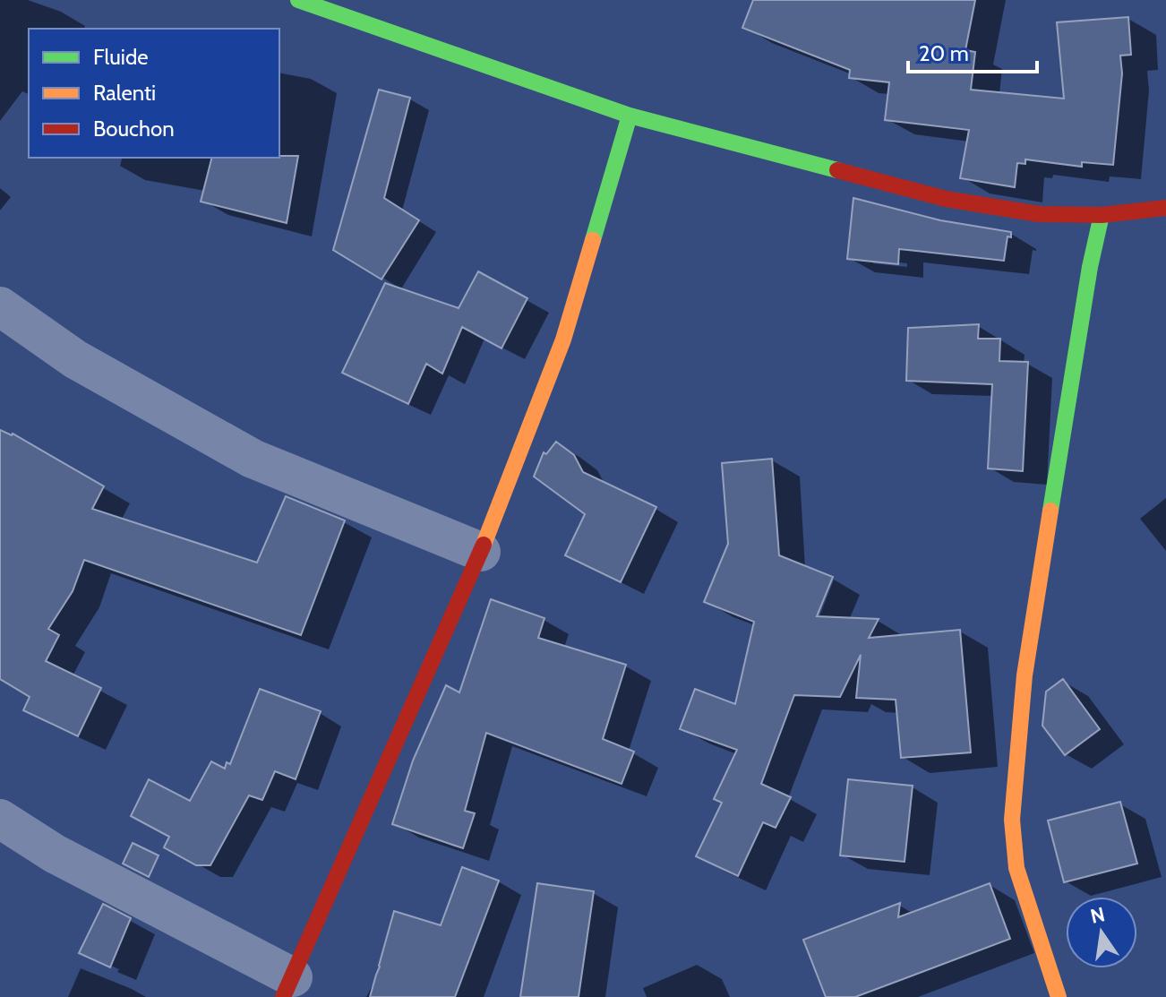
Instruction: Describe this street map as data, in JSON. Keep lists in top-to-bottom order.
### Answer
{
  "legend": ["Fluide", "Ralenti", "Bouchon"],
  "scale_bar": "20 m",
  "north": "top"
}
